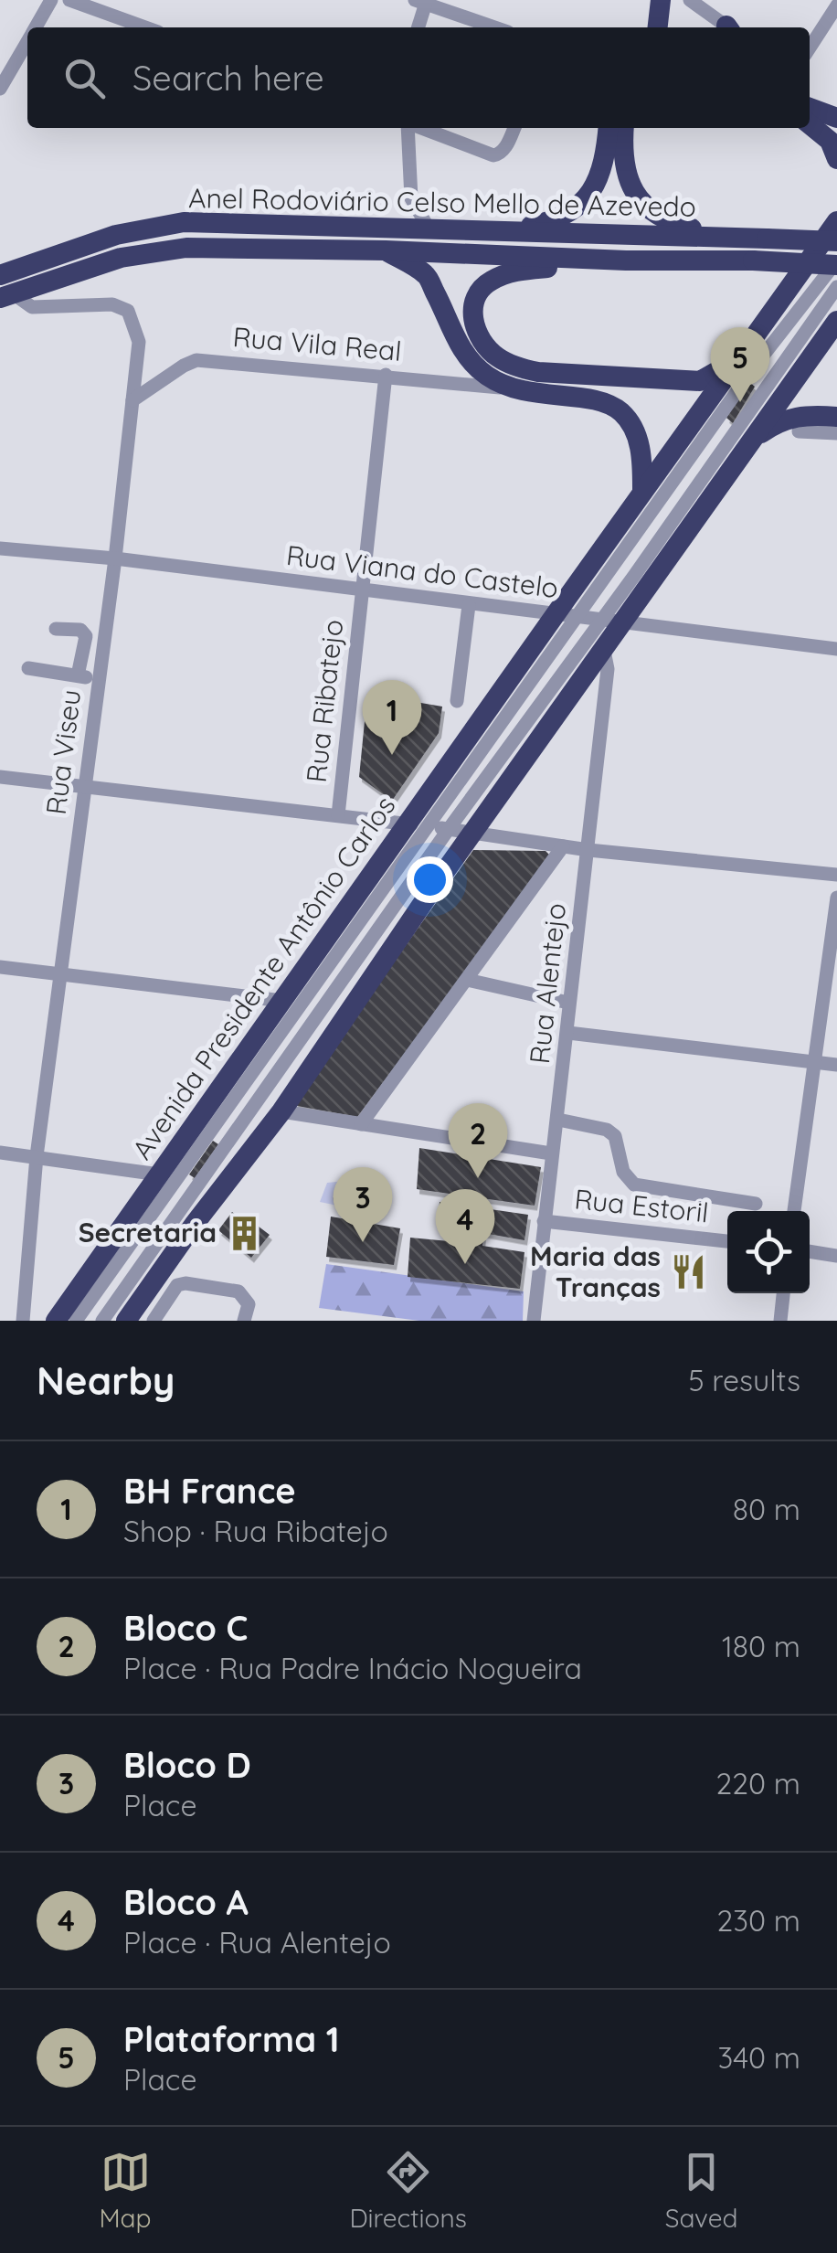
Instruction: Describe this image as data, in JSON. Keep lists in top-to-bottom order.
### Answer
{
  "streets": {
    "highway": ["Anel Rodoviário Celso Mello de Azevedo", "Avenida Presidente Antônio Carlos"],
    "street": [
      "Rua Vila Real",
      "Rua Viana do Castelo",
      "Rua Ribatejo",
      "Rua Viseu",
      "Rua Alentejo",
      "Rua Estoril"
    ]
  },
  "crossings": [
    ["Anel Rodoviário Celso Mello de Azevedo", "Rua Viseu"],
    ["Rua Vila Real", "Rua Ribatejo"],
    ["Rua Vila Real", "Rua Viseu"],
    ["Rua Viana do Castelo", "Rua Ribatejo"],
    ["Rua Viana do Castelo", "Rua Viseu"],
    ["Rua Viana do Castelo", "Avenida Presidente Antônio Carlos"],
    ["Rua Alentejo", "Rua Estoril"]
  ],
  "places": {
    "building": ["Secretaria"],
    "restaurant": ["Maria das Tranças"]
  },
  "page": {
    "search": "Search here",
    "pins": [
      "5",
      "1",
      "2",
      "3",
      "4"
    ],
    "heading": ["Nearby", "5 results"],
    "list": [
      {
        "mark": "1",
        "name": "BH France",
        "note": "Shop · Rua Ribatejo",
        "value": "80 m"
      },
      {
        "mark": "2",
        "name": "Bloco C",
        "note": "Place · Rua Padre Inácio Nogueira",
        "value": "180 m"
      },
      {
        "mark": "3",
        "name": "Bloco D",
        "note": "Place",
        "value": "220 m"
      },
      {
        "mark": "4",
        "name": "Bloco A",
        "note": "Place · Rua Alentejo",
        "value": "230 m"
      },
      {
        "mark": "5",
        "name": "Plataforma 1",
        "note": "Place",
        "value": "340 m"
      }
    ],
    "nav": ["Map", "Directions", "Saved"]
  }
}
